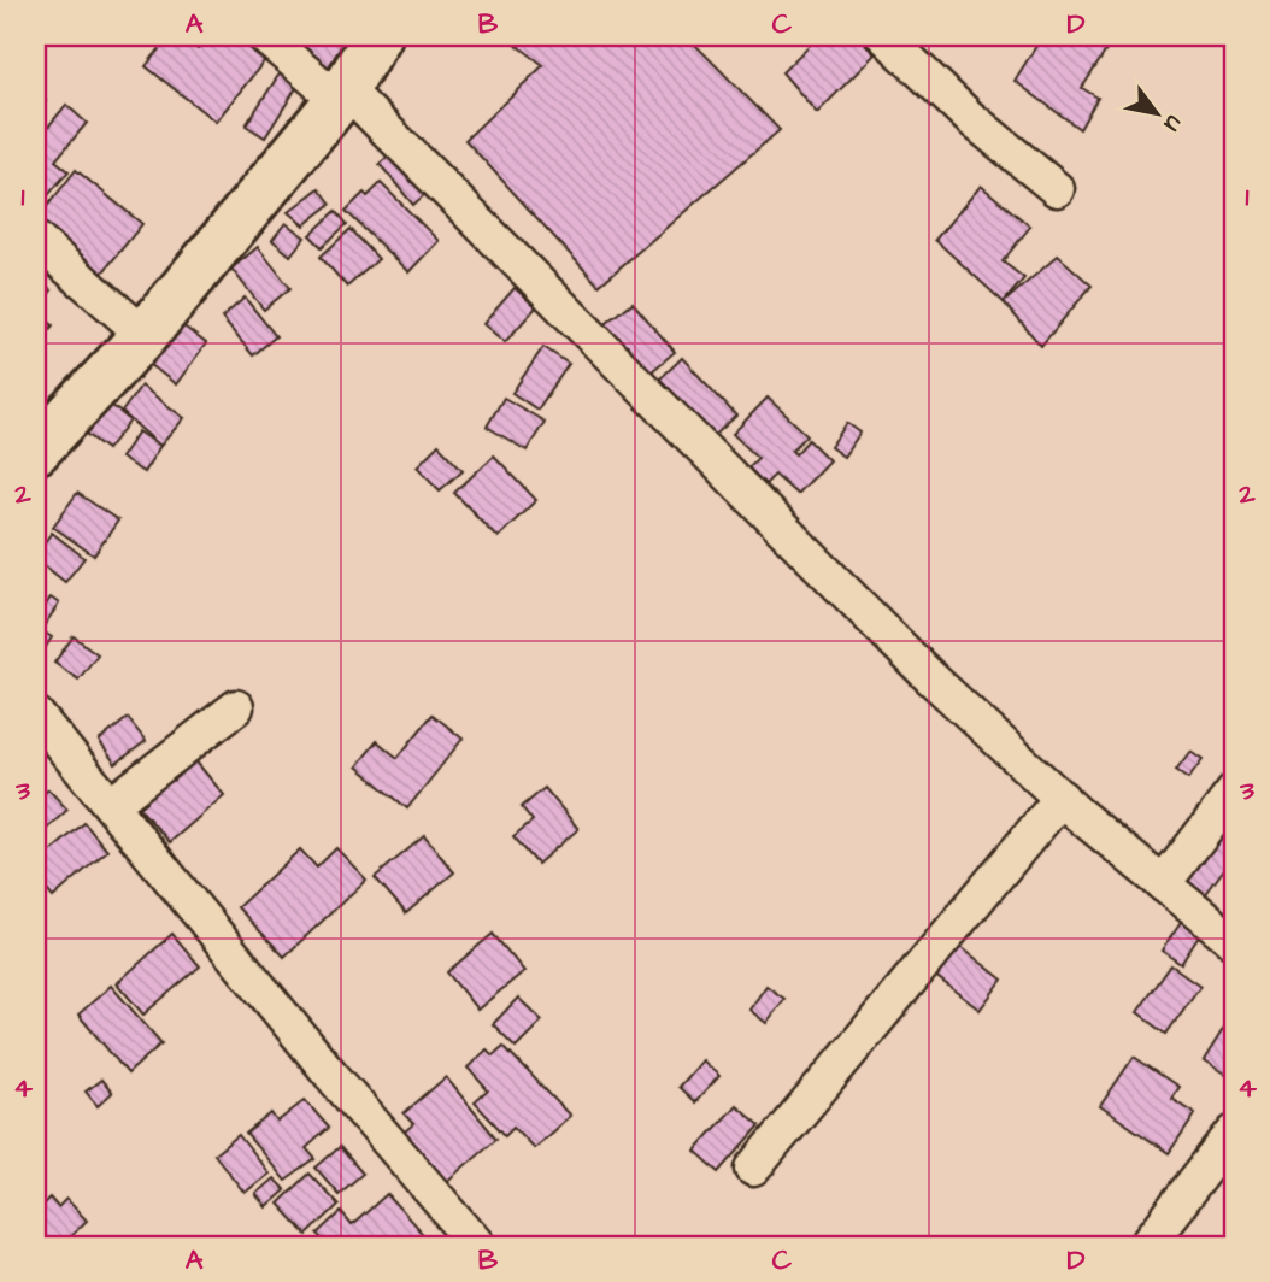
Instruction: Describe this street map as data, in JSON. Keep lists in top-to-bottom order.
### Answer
{
  "north": "bottom right",
  "grid": {
    "columns": [
      "A",
      "B",
      "C",
      "D"
    ],
    "rows": [
      "1",
      "2",
      "3",
      "4"
    ]
  }
}
